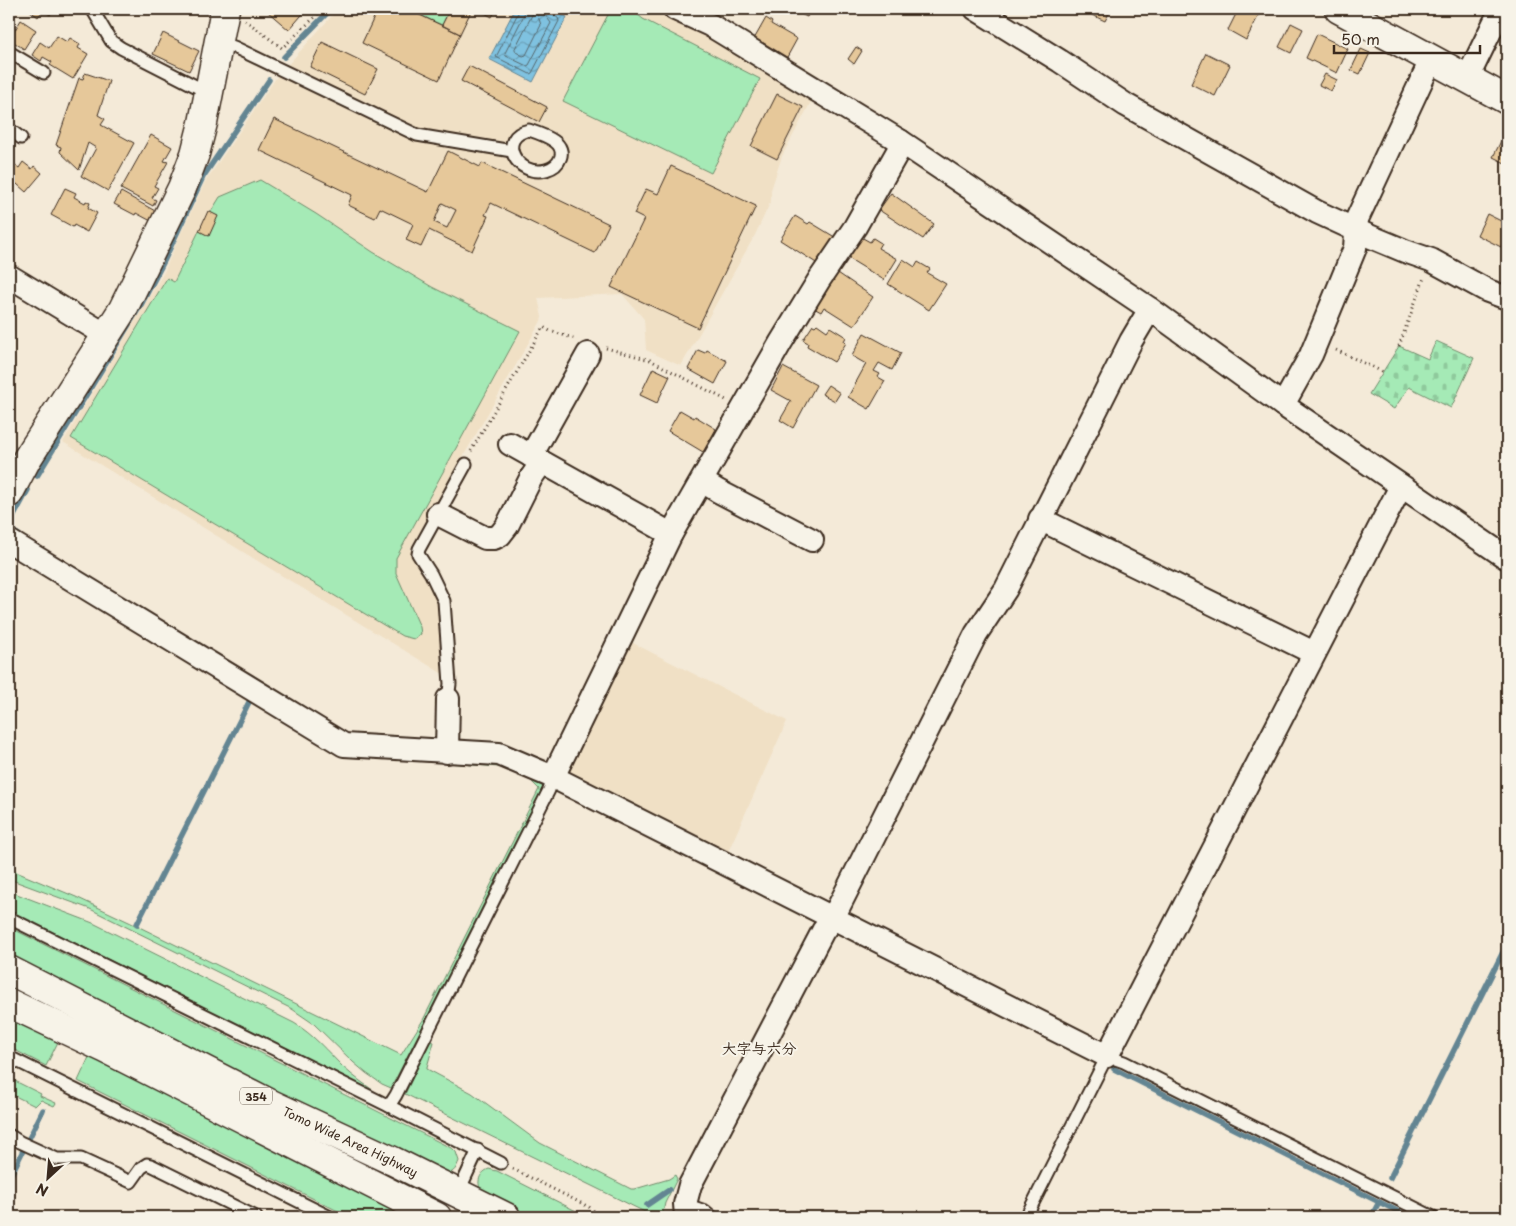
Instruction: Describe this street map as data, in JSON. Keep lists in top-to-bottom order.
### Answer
{
  "streets": {
    "main road": ["354", "Tomo Wide Area Highway"]
  },
  "districts": ["大字与六分"],
  "scale_bar": "50 m",
  "north": "bottom left"
}
